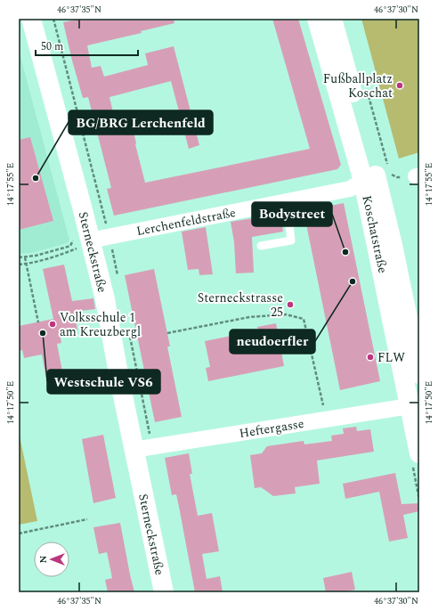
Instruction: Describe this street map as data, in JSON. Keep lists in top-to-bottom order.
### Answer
{
  "streets": {
    "main road": ["Koschatstraße", "Sterneckstraße"],
    "street": ["Lerchenfeldstraße", "Heftergasse"]
  },
  "crossings": [
    ["Lerchenfeldstraße", "Koschatstraße"],
    ["Lerchenfeldstraße", "Sterneckstraße"],
    ["Koschatstraße", "Heftergasse"],
    ["Sterneckstraße", "Heftergasse"]
  ],
  "places": [
    "Fußballplatz Koschat",
    "BG/BRG Lerchenfeld",
    "Bodystreet",
    "neudoerfler",
    "Sterneckstrasse 25",
    "Volksschule 1 am Kreuzbergl",
    "Westschule VS6",
    "FLW"
  ],
  "scale_bar": "50 m",
  "north": "left",
  "coordinates": [
    "46°37'35\"N",
    "46°37'30\"N",
    "14°17'55\"E",
    "14°17'50\"E"
  ]
}
